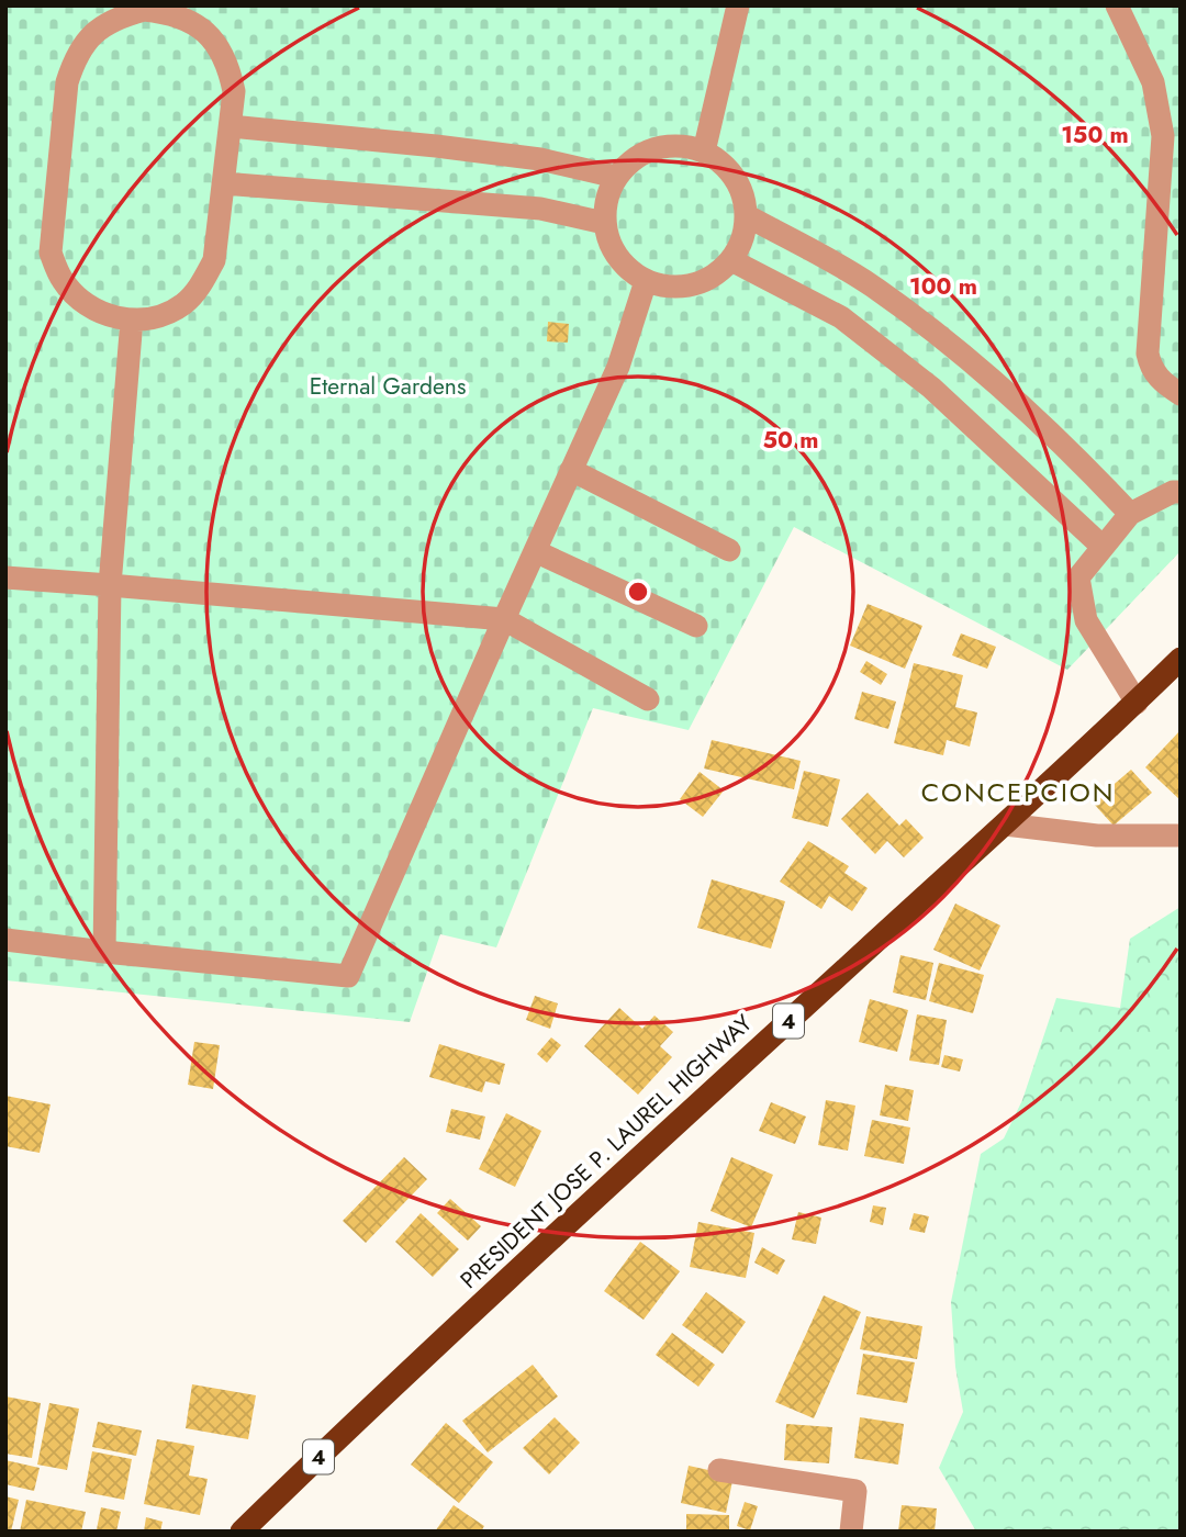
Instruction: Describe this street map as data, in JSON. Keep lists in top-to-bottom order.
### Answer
{
  "streets": {
    "highway": ["4", "PRESIDENT JOSE P. LAUREL HIGHWAY"]
  },
  "districts": ["CONCEPCION"],
  "parks": ["Eternal Gardens"],
  "rings": ["150 m", "100 m", "50 m"]
}
